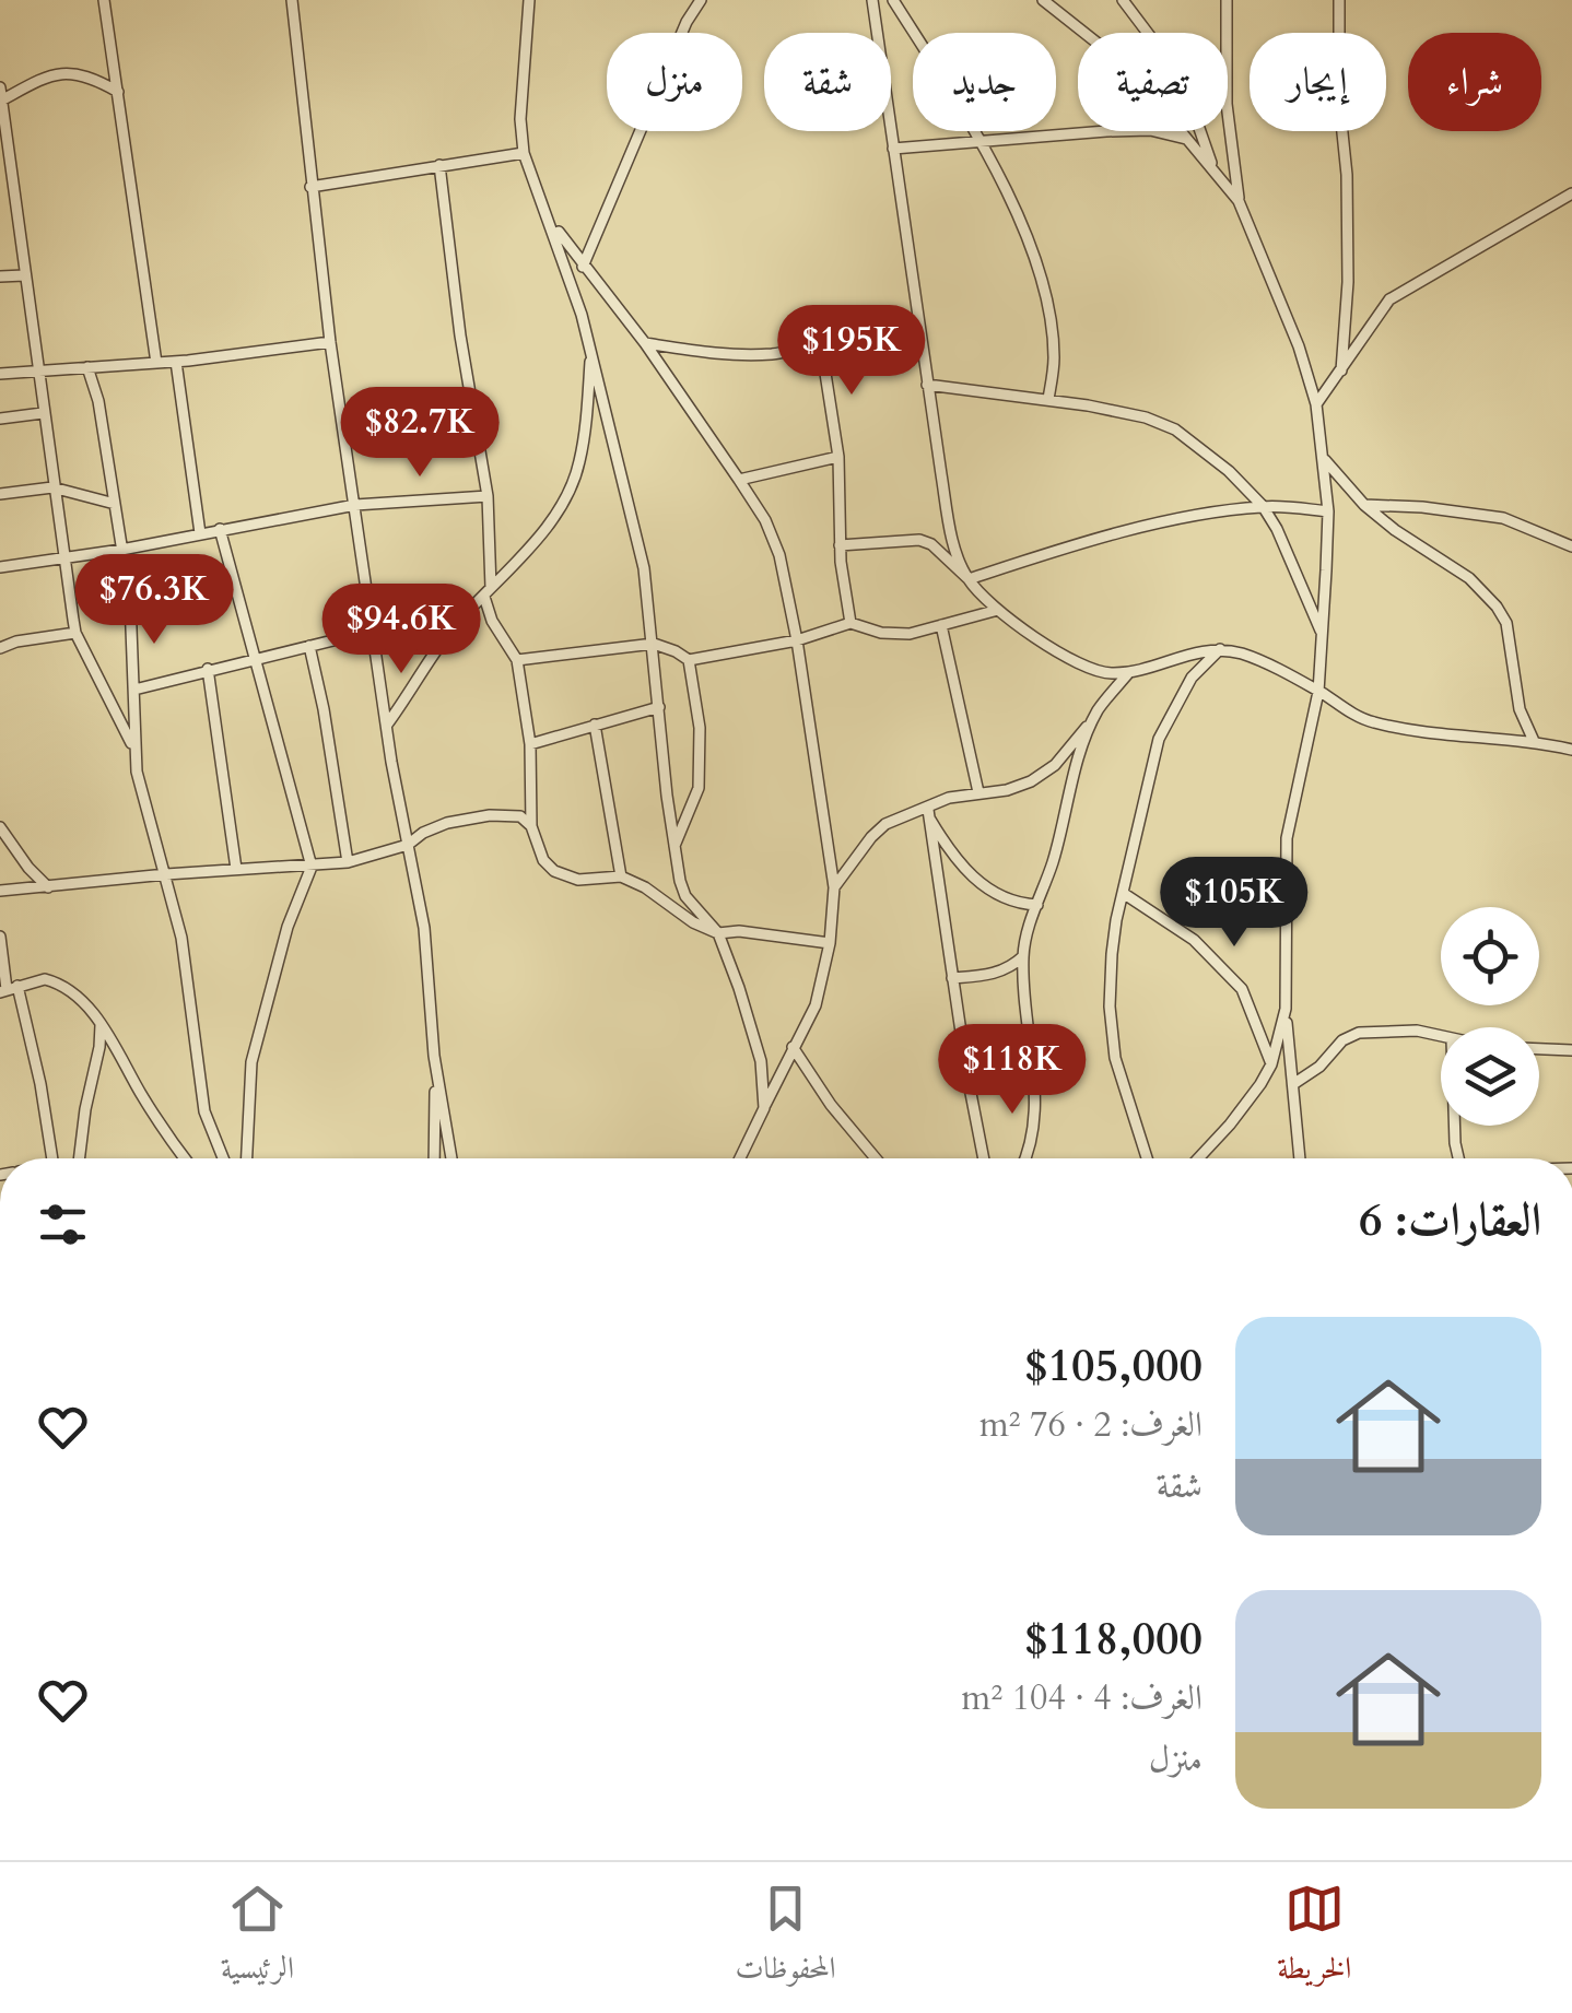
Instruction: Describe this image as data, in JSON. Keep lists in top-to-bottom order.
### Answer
{
  "page": {
    "chip": [
      "شراء",
      "إيجار",
      "تصفية",
      "جديد",
      "شقة",
      "منزل"
    ],
    "price": [
      "$195K",
      "$82.7K",
      "$76.3K",
      "$94.6K",
      "$105K",
      "$118K"
    ],
    "heading": "العقارات: 6",
    "list": [
      {
        "name": "$105,000",
        "note": "الغرف: 2 · 76 m² · شقة"
      },
      {
        "name": "$118,000",
        "note": "الغرف: 4 · 104 m² · منزل"
      }
    ],
    "tabs": ["الخريطة", "المحفوظات", "الرئيسية"]
  }
}
